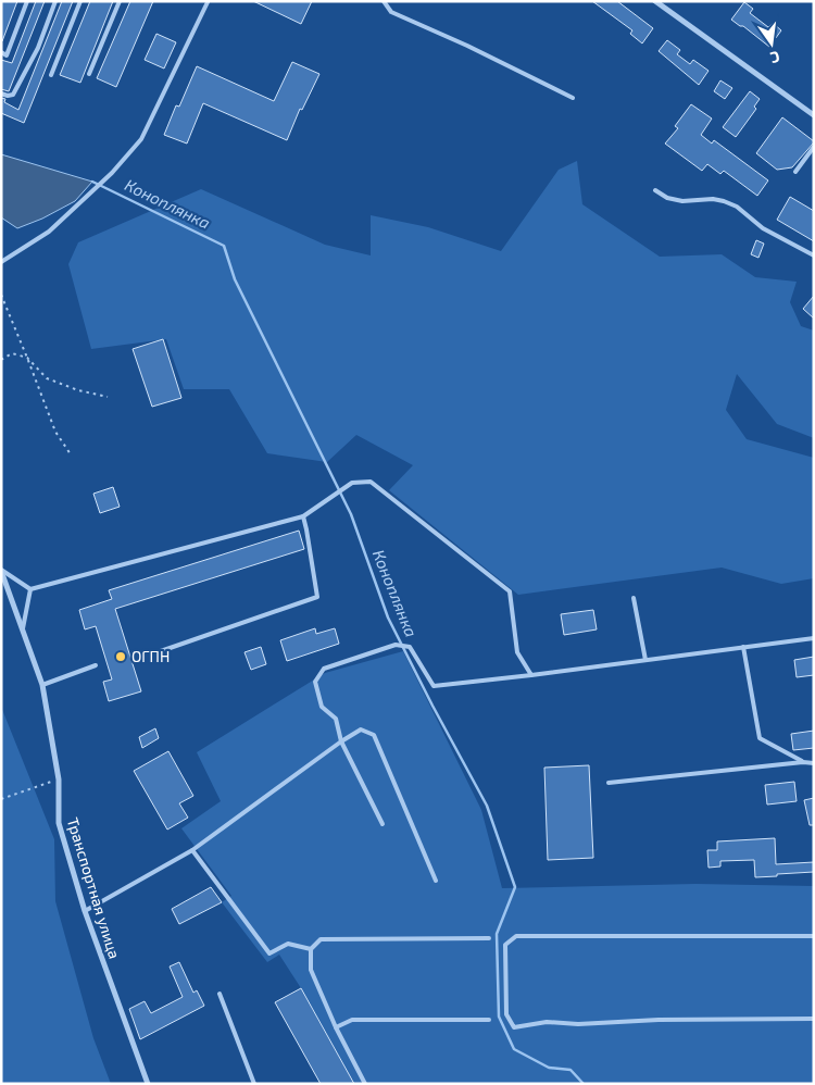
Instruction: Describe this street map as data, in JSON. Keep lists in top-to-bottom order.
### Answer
{
  "streets": {
    "street": ["Транспортная улица"]
  },
  "water": ["Коноплянка"],
  "places": ["ОГПН"],
  "north": "bottom"
}
